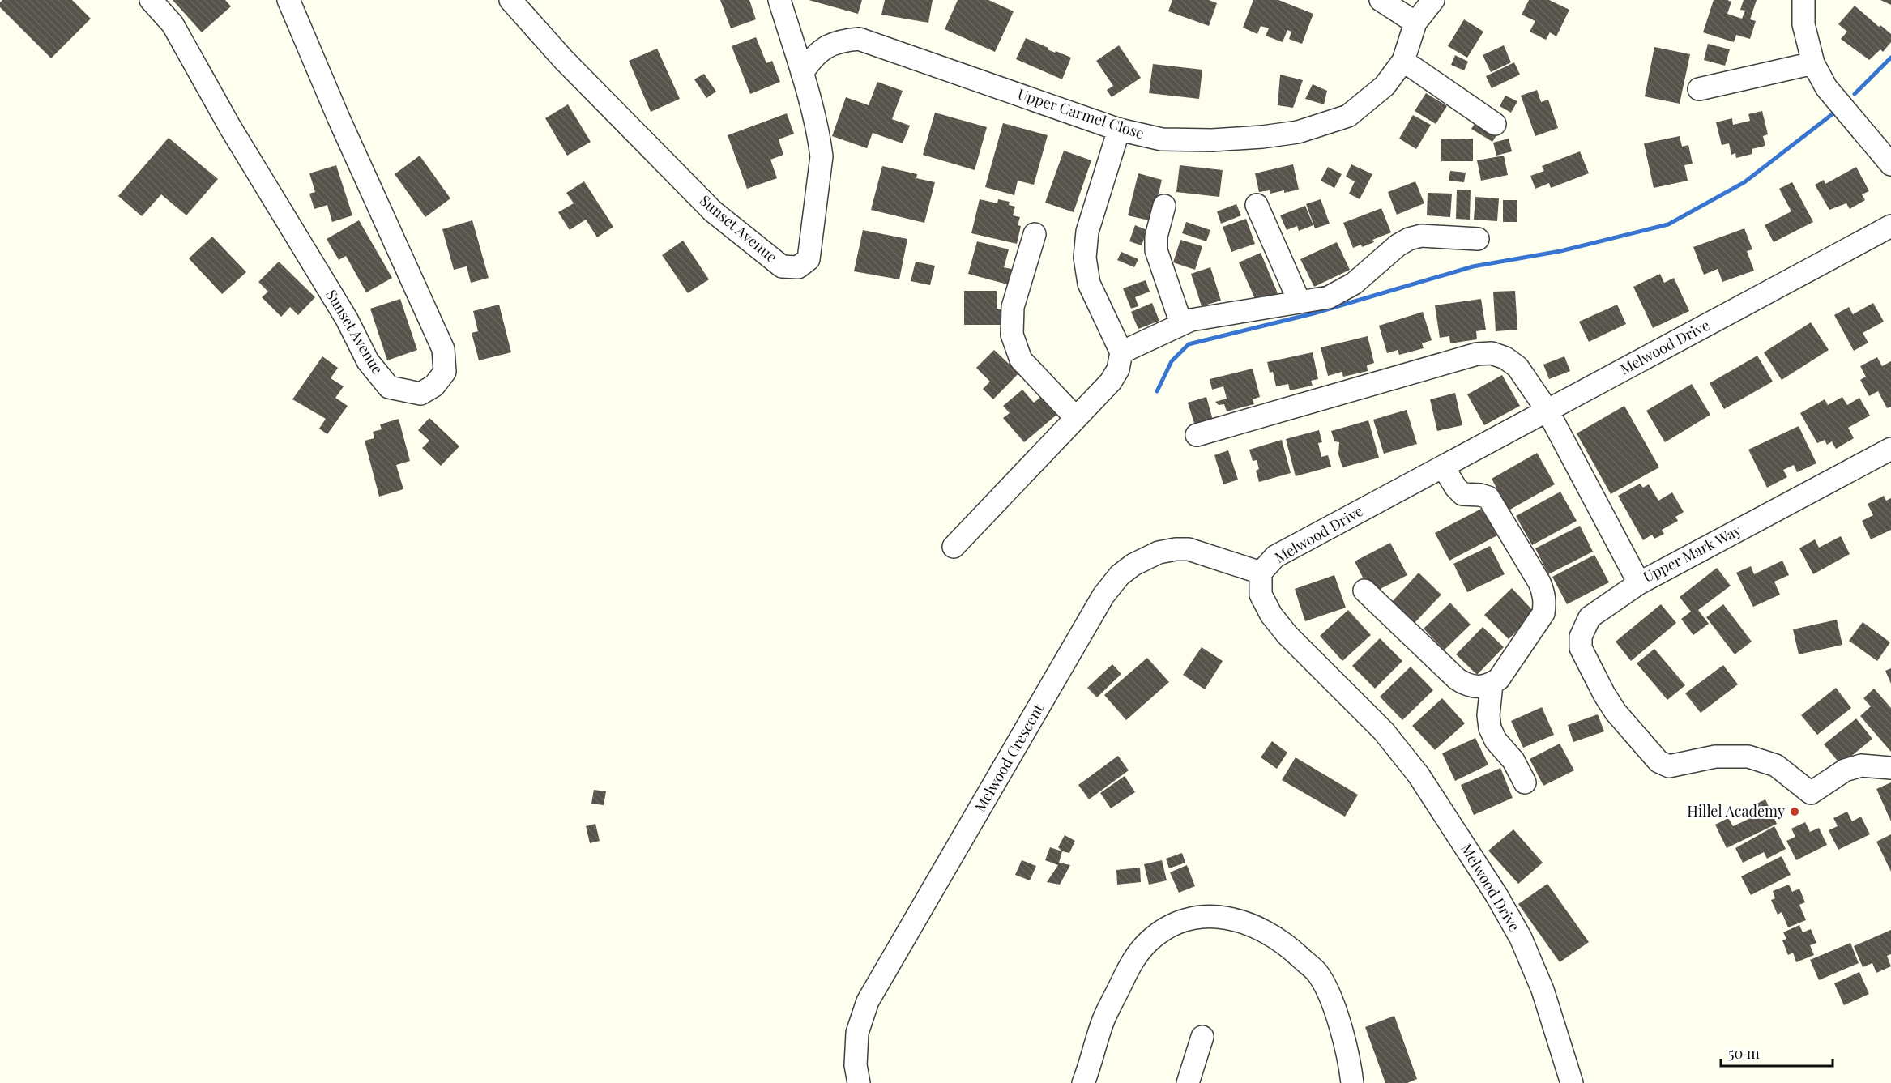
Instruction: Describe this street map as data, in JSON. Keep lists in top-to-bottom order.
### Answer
{
  "streets": {
    "street": [
      "Upper Carmel Close",
      "Sunset Avenue",
      "Melwood Drive",
      "Upper Mark Way",
      "Melwood Crescent"
    ]
  },
  "crossings": [
    ["Upper Carmel Close", "Sunset Avenue"],
    ["Melwood Drive", "Upper Mark Way"],
    ["Melwood Drive", "Melwood Crescent"]
  ],
  "places": ["Hillel Academy"],
  "scale_bar": "50 m"
}
